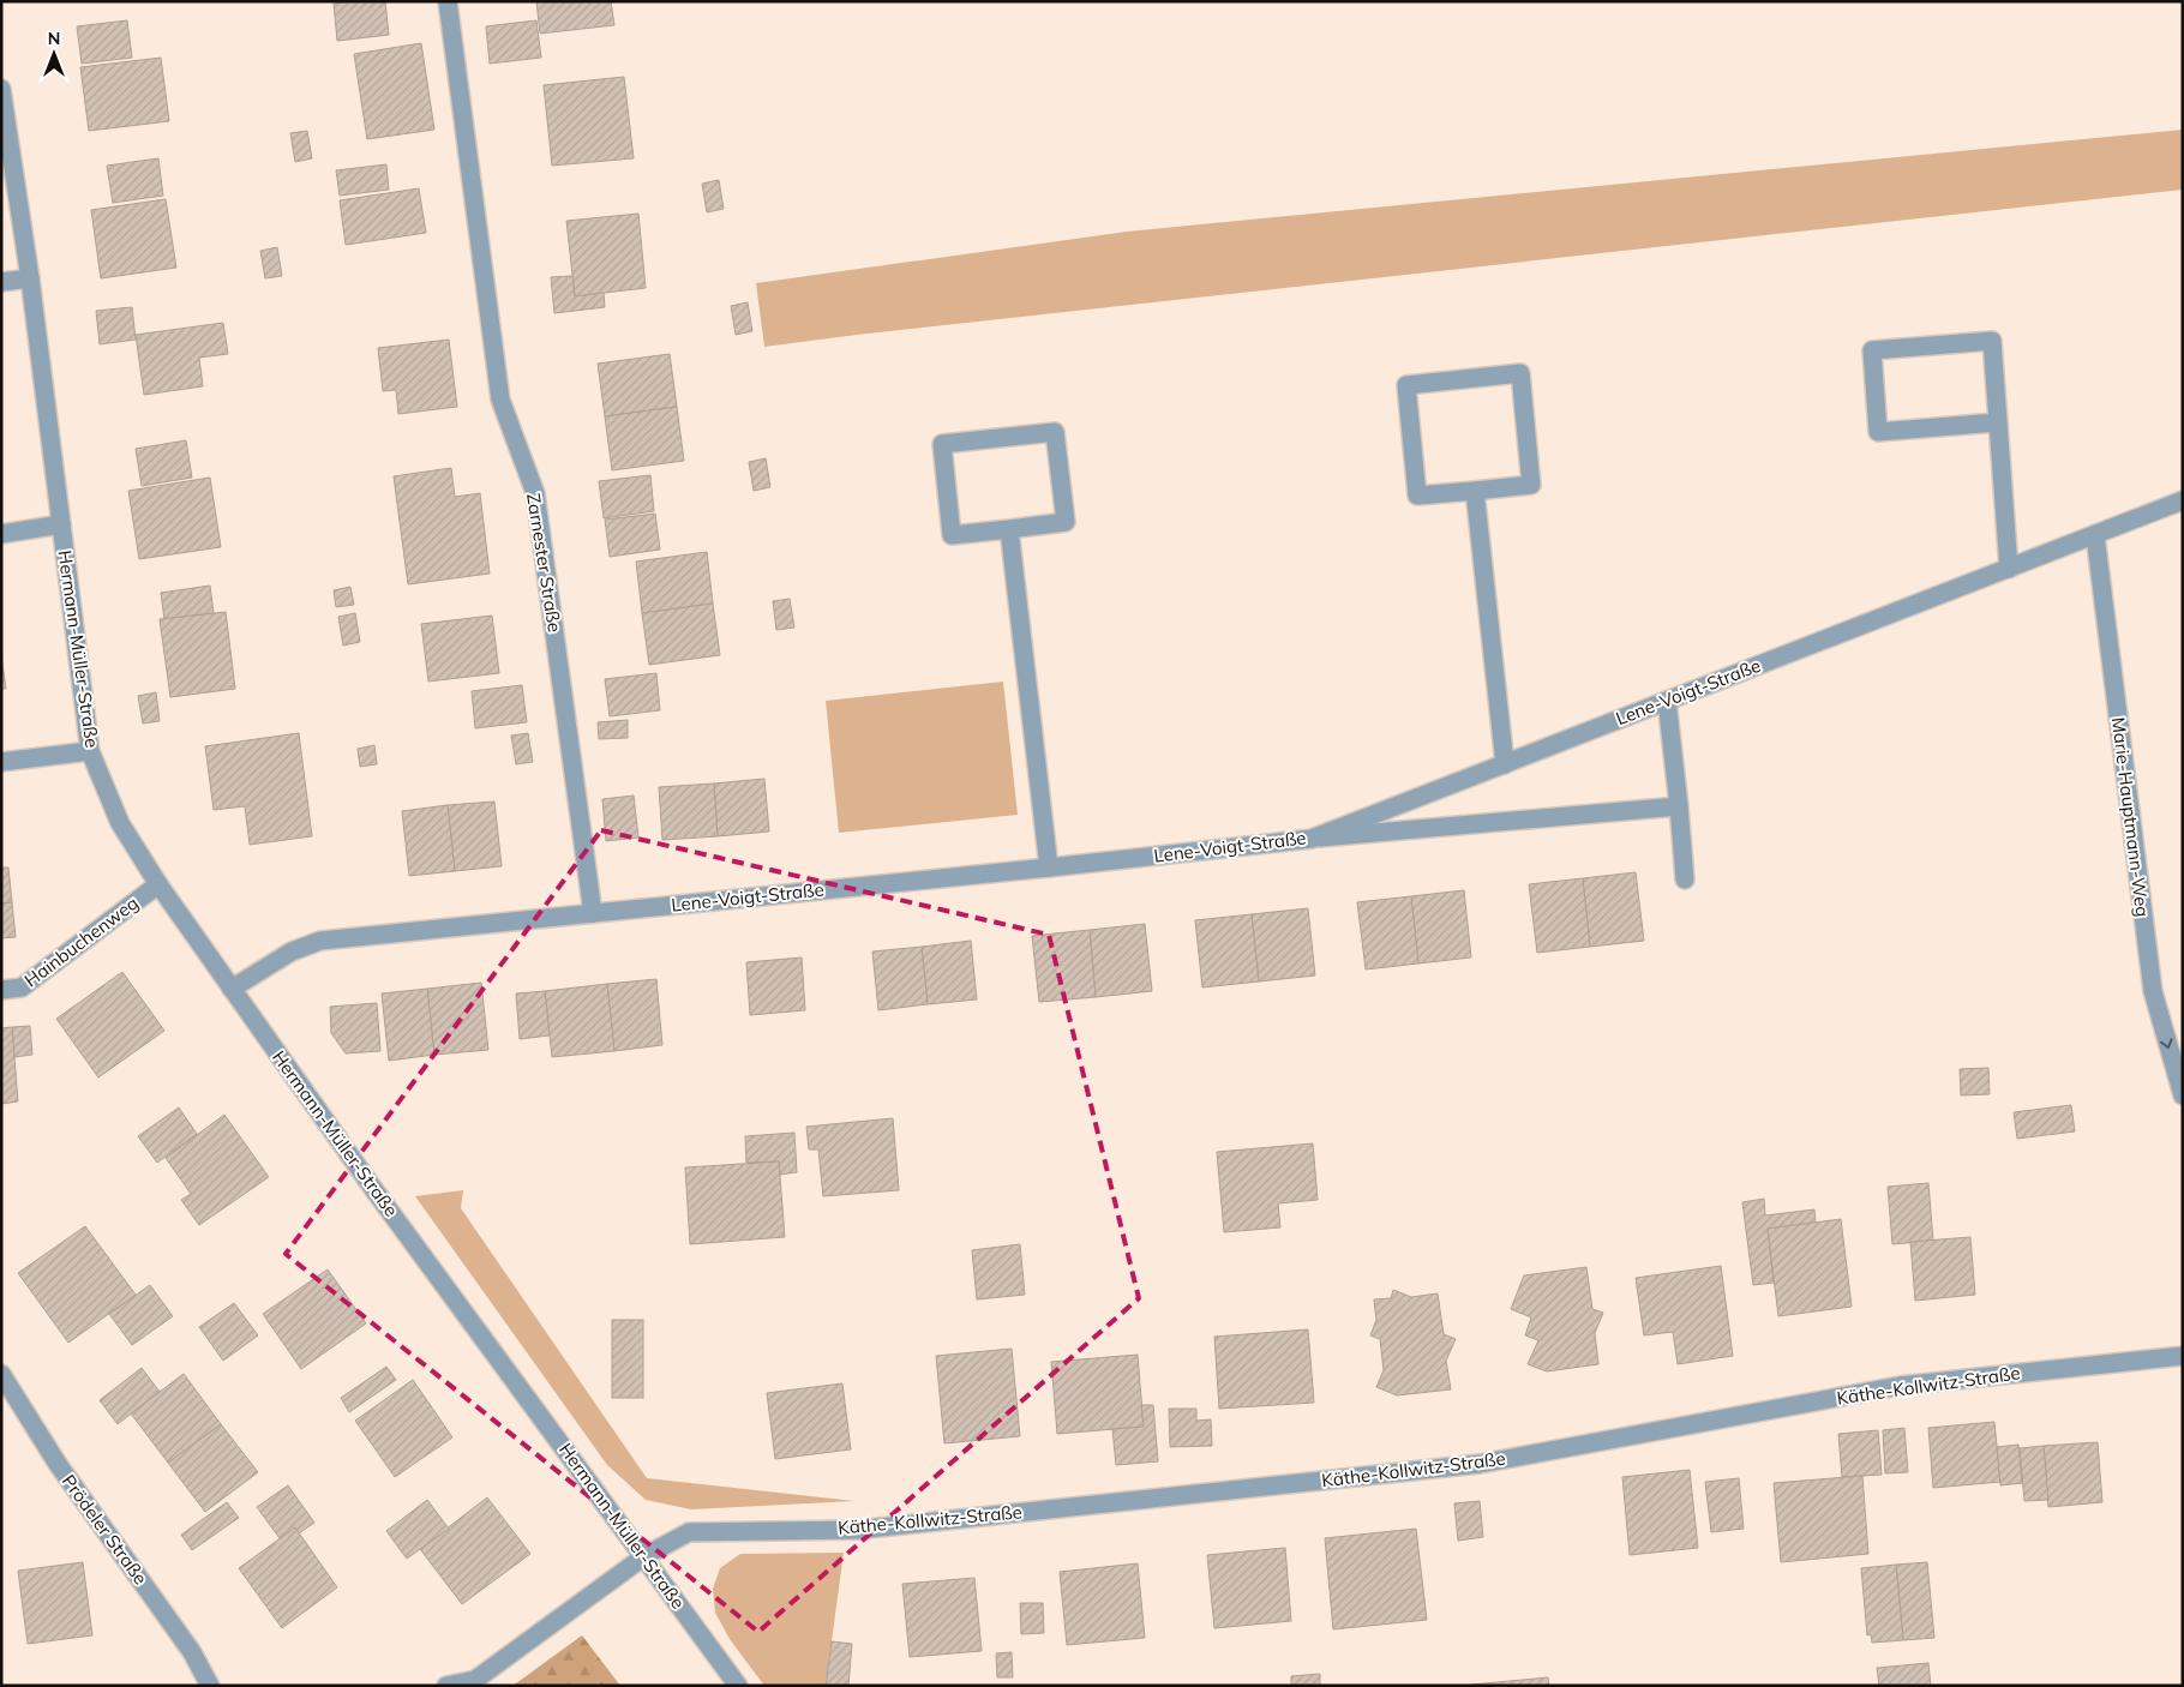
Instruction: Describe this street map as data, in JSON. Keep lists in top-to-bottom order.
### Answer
{
  "streets": {
    "street": [
      "Zarnester Straße",
      "Hermann-Müller-Straße",
      "Lene-Voigt-Straße",
      "Marie-Hauptmann-Weg",
      "Hainbuchenweg",
      "Käthe-Kollwitz-Straße",
      "Prödeler Straße"
    ]
  },
  "crossings": [
    ["Zarnester Straße", "Lene-Voigt-Straße"],
    ["Hermann-Müller-Straße", "Lene-Voigt-Straße"],
    ["Hermann-Müller-Straße", "Hainbuchenweg"],
    ["Hermann-Müller-Straße", "Käthe-Kollwitz-Straße"],
    ["Lene-Voigt-Straße", "Marie-Hauptmann-Weg"]
  ],
  "one_way": ["Marie-Hauptmann-Weg"],
  "north": "top"
}
